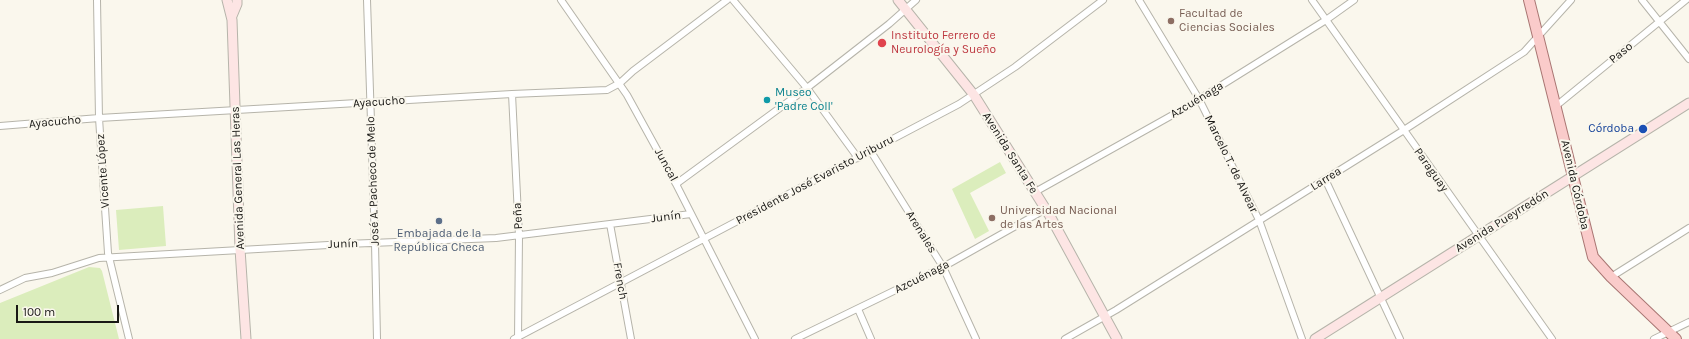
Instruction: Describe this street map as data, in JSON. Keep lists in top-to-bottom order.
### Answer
{
  "streets": {
    "main road": [
      "Avenida Santa Fe",
      "Avenida General Las Heras",
      "Avenida Córdoba",
      "Avenida Pueyrredón"
    ],
    "street": [
      "Paso",
      "Azcuénaga",
      "Ayacucho",
      "Marcelo T. de Alvear",
      "Juncal",
      "Paraguay",
      "Vicente López",
      "Larrea",
      "Presidente José Evaristo Uriburu",
      "José A. Pacheco de Melo",
      "Peña",
      "Junín",
      "Arenales",
      "French"
    ]
  },
  "crossings": [
    ["Paso", "Avenida Córdoba"],
    ["Azcuénaga", "Avenida Santa Fe"],
    ["Azcuénaga", "Marcelo T. de Alvear"],
    ["Azcuénaga", "Paraguay"],
    ["Azcuénaga", "Arenales"],
    ["Ayacucho", "Juncal"],
    ["Ayacucho", "Vicente López"],
    ["Ayacucho", "Avenida General Las Heras"],
    ["Ayacucho", "José A. Pacheco de Melo"],
    ["Ayacucho", "Peña"],
    ["Avenida Santa Fe", "Larrea"],
    ["Avenida Santa Fe", "Presidente José Evaristo Uriburu"],
    ["Marcelo T. de Alvear", "Larrea"],
    ["Juncal", "Presidente José Evaristo Uriburu"],
    ["Juncal", "Junín"],
    ["Paraguay", "Larrea"],
    ["Paraguay", "Avenida Pueyrredón"],
    ["Vicente López", "Junín"],
    ["Avenida General Las Heras", "Junín"],
    ["Larrea", "Avenida Córdoba"],
    ["Presidente José Evaristo Uriburu", "Peña"],
    ["Presidente José Evaristo Uriburu", "Arenales"],
    ["Presidente José Evaristo Uriburu", "French"],
    ["José A. Pacheco de Melo", "Junín"],
    ["Avenida Córdoba", "Avenida Pueyrredón"],
    ["Peña", "Junín"],
    ["Junín", "French"]
  ],
  "places": [
    "Facultad de Ciencias Sociales",
    "Instituto Ferrero de Neurología y Sueño",
    "Museo 'Padre Coll'",
    "Córdoba",
    "Universidad Nacional de las Artes",
    "Embajada de la República Checa"
  ],
  "scale_bar": "100 m"
}
